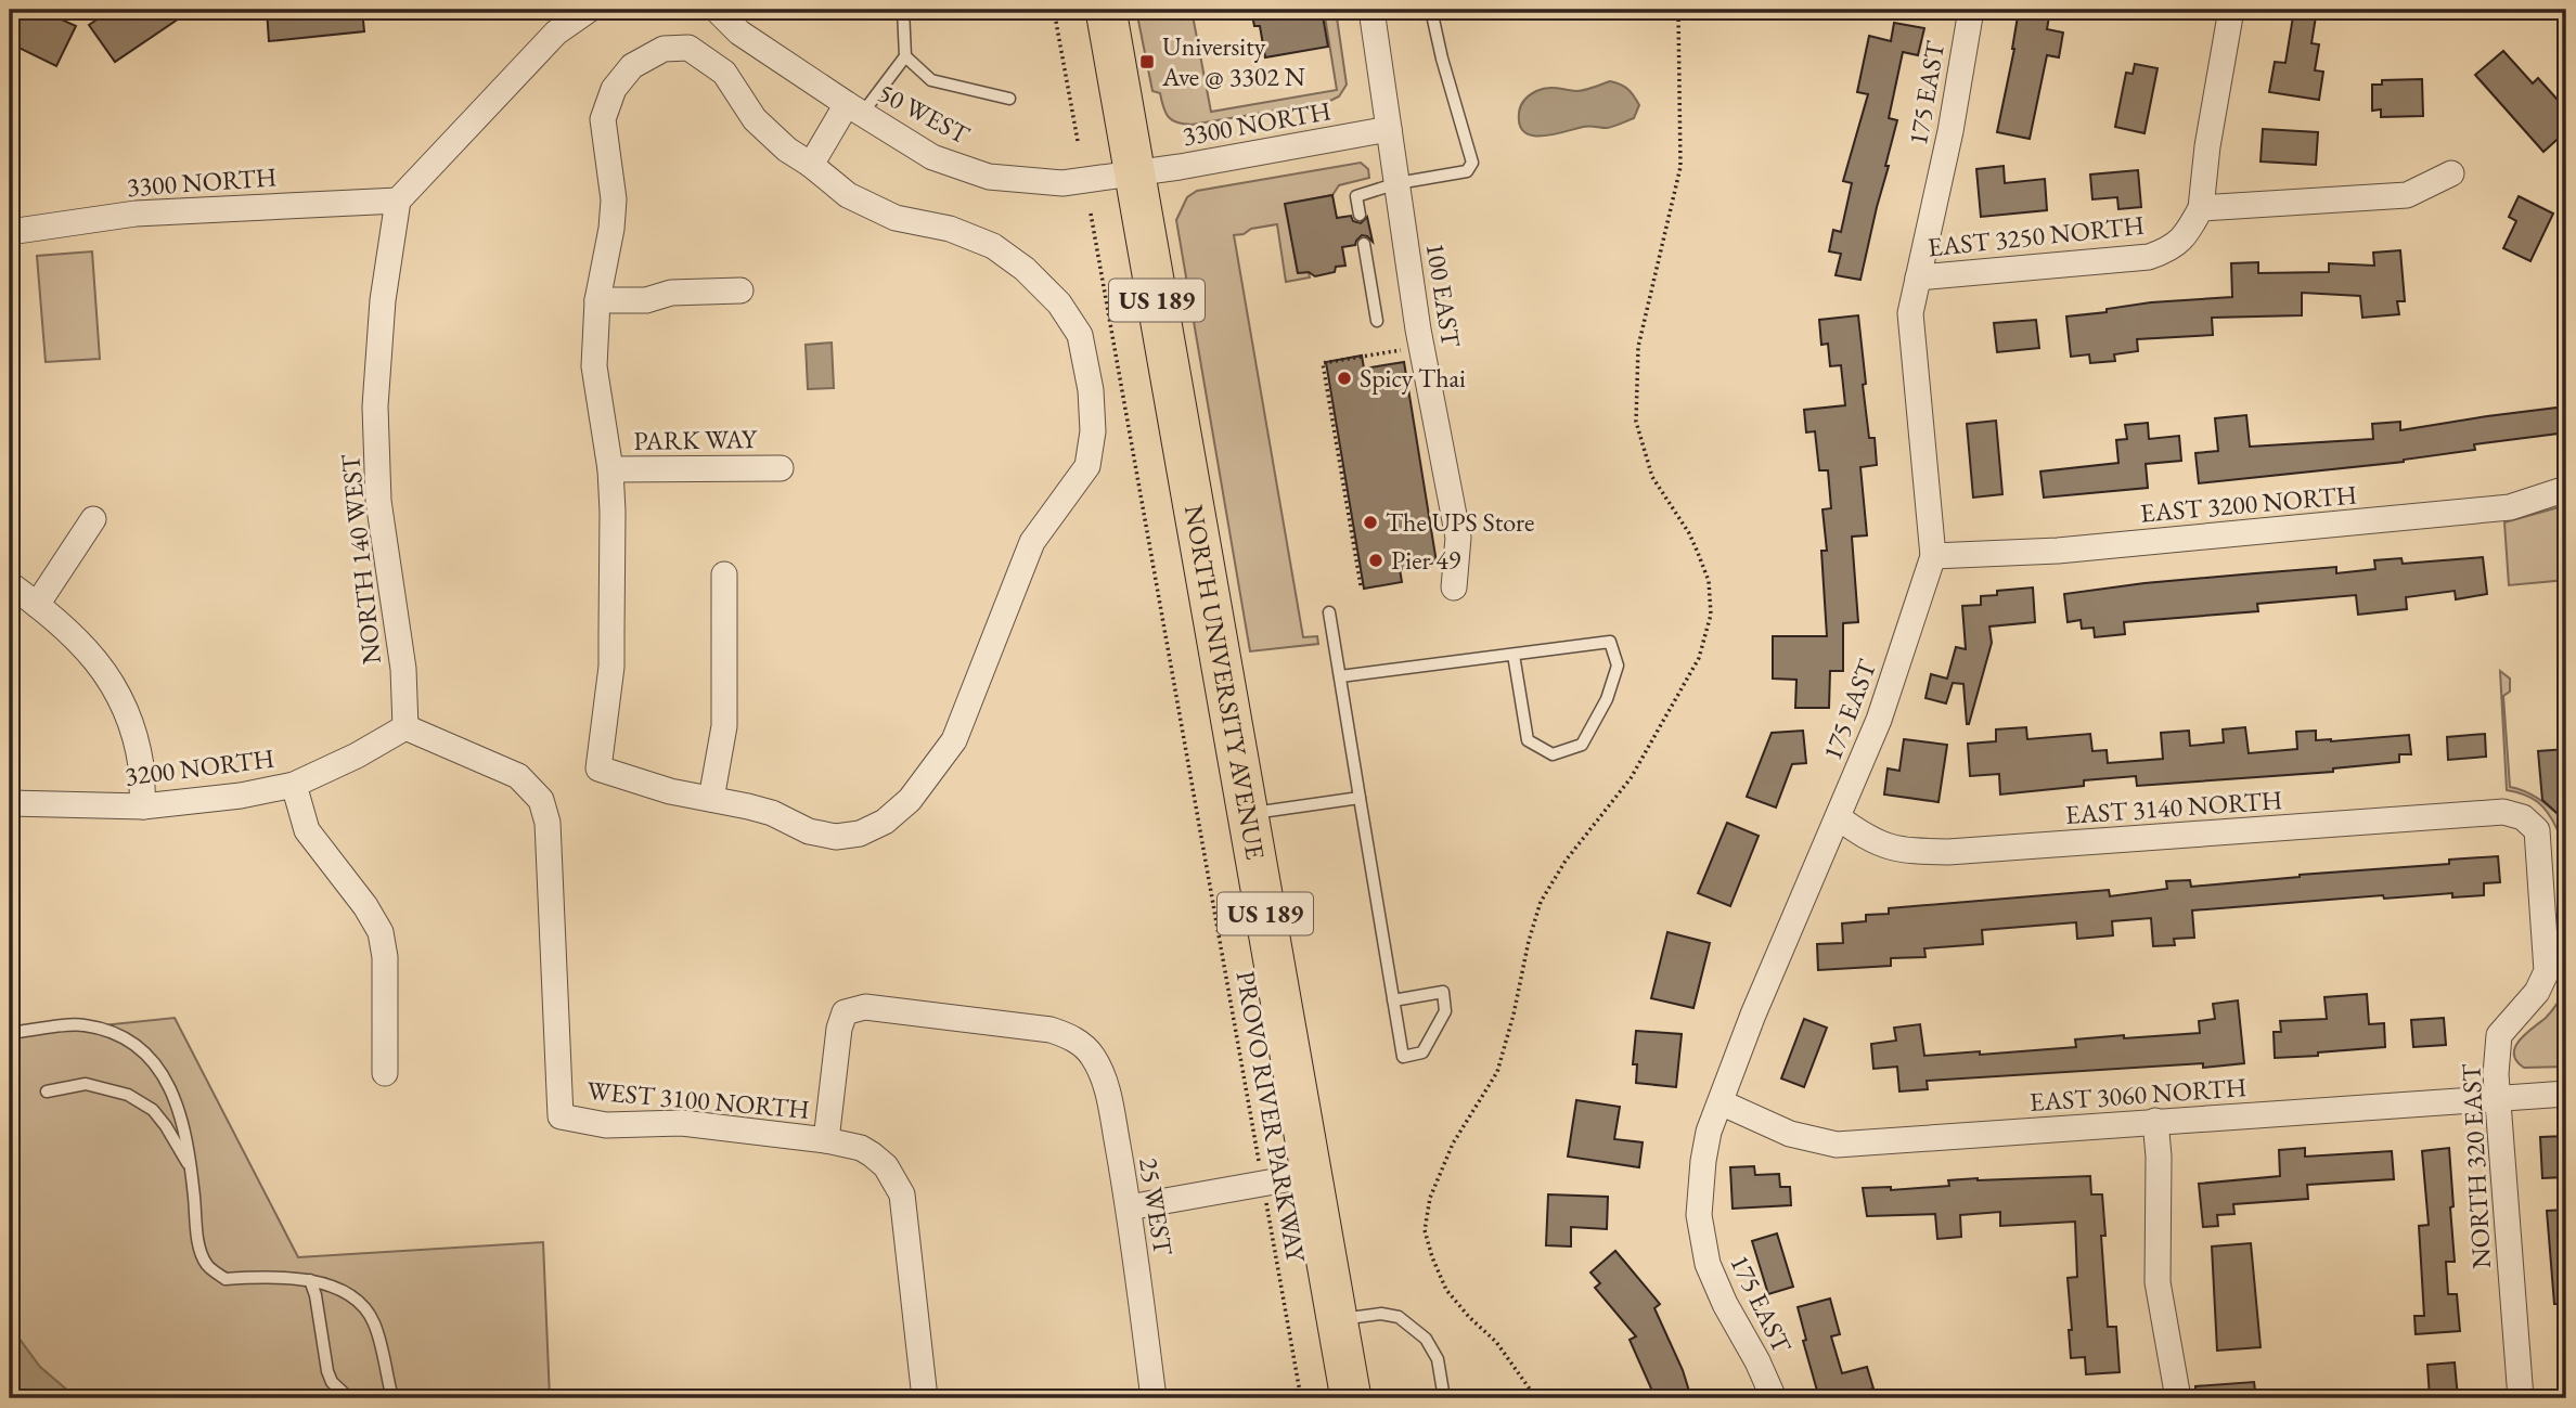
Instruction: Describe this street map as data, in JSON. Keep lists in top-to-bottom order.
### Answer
{
  "streets": {
    "highway": ["US 189", "NORTH UNIVERSITY AVENUE"],
    "street": [
      "175 EAST",
      "50 WEST",
      "3300 NORTH",
      "EAST 3250 NORTH",
      "100 EAST",
      "PARK WAY",
      "EAST 3200 NORTH",
      "NORTH 140 WEST",
      "3200 NORTH",
      "EAST 3140 NORTH",
      "EAST 3060 NORTH",
      "WEST 3100 NORTH",
      "NORTH 320 EAST",
      "25 WEST"
    ],
    "path": ["PROVO RIVER PARKWAY"]
  },
  "crossings": [
    ["175 EAST", "EAST 3250 NORTH"],
    ["175 EAST", "EAST 3200 NORTH"],
    ["175 EAST", "EAST 3140 NORTH"],
    ["175 EAST", "EAST 3060 NORTH"],
    ["50 WEST", "3300 NORTH"],
    ["50 WEST", "NORTH UNIVERSITY AVENUE"],
    ["3300 NORTH", "100 EAST"],
    ["3300 NORTH", "NORTH 140 WEST"],
    ["3300 NORTH", "NORTH UNIVERSITY AVENUE"],
    ["NORTH 140 WEST", "3200 NORTH"],
    ["NORTH 140 WEST", "WEST 3100 NORTH"],
    ["3200 NORTH", "WEST 3100 NORTH"],
    ["EAST 3140 NORTH", "NORTH 320 EAST"],
    ["EAST 3060 NORTH", "NORTH 320 EAST"],
    ["WEST 3100 NORTH", "25 WEST"]
  ],
  "places": {
    "transit": ["University Ave @ 3302 N"],
    "other": ["Spicy Thai", "The UPS Store", "Pier 49"]
  }
}
